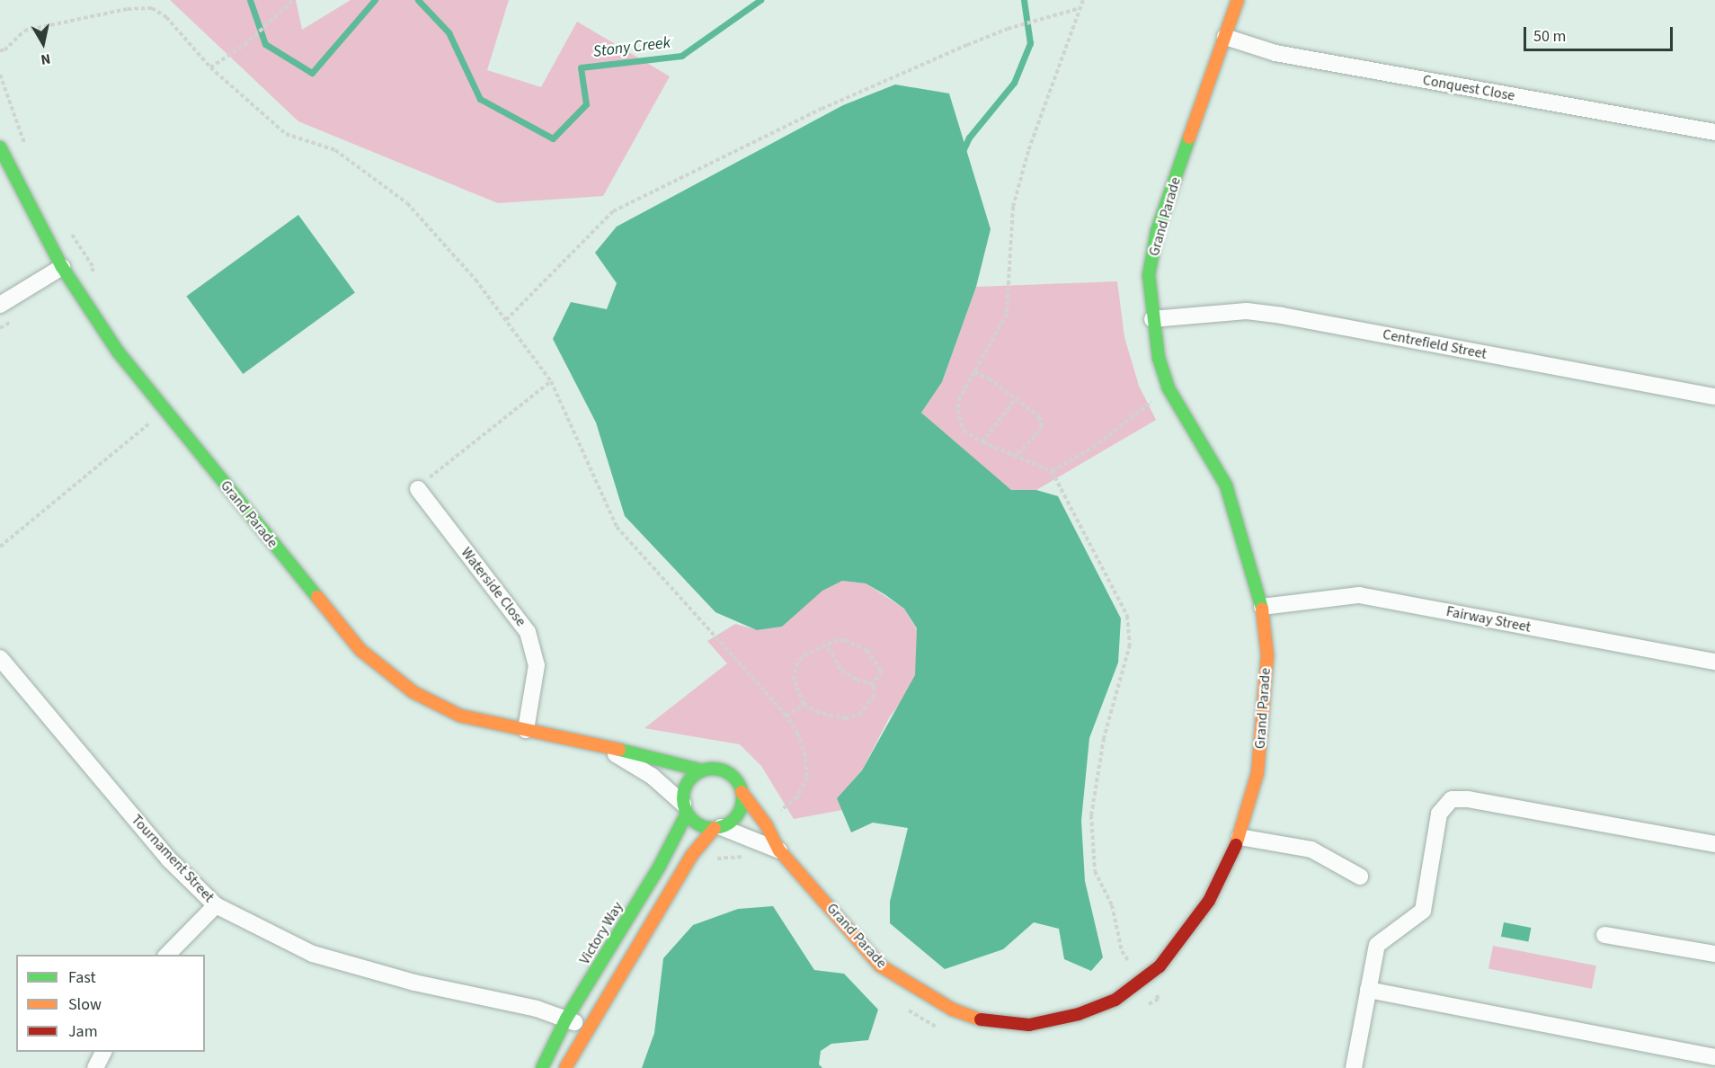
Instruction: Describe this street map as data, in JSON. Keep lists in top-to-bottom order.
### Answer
{
  "streets": {
    "street": [
      "Conquest Close",
      "Grand Parade",
      "Centrefield Street",
      "Waterside Close",
      "Fairway Street",
      "Tournament Street",
      "Victory Way"
    ]
  },
  "crossings": [
    ["Conquest Close", "Grand Parade"],
    ["Grand Parade", "Centrefield Street"],
    ["Grand Parade", "Waterside Close"],
    ["Grand Parade", "Fairway Street"],
    ["Grand Parade", "Victory Way"],
    ["Tournament Street", "Victory Way"]
  ],
  "water": ["Stony Creek"],
  "legend": ["Fast", "Slow", "Jam"],
  "scale_bar": "50 m",
  "north": "bottom"
}
